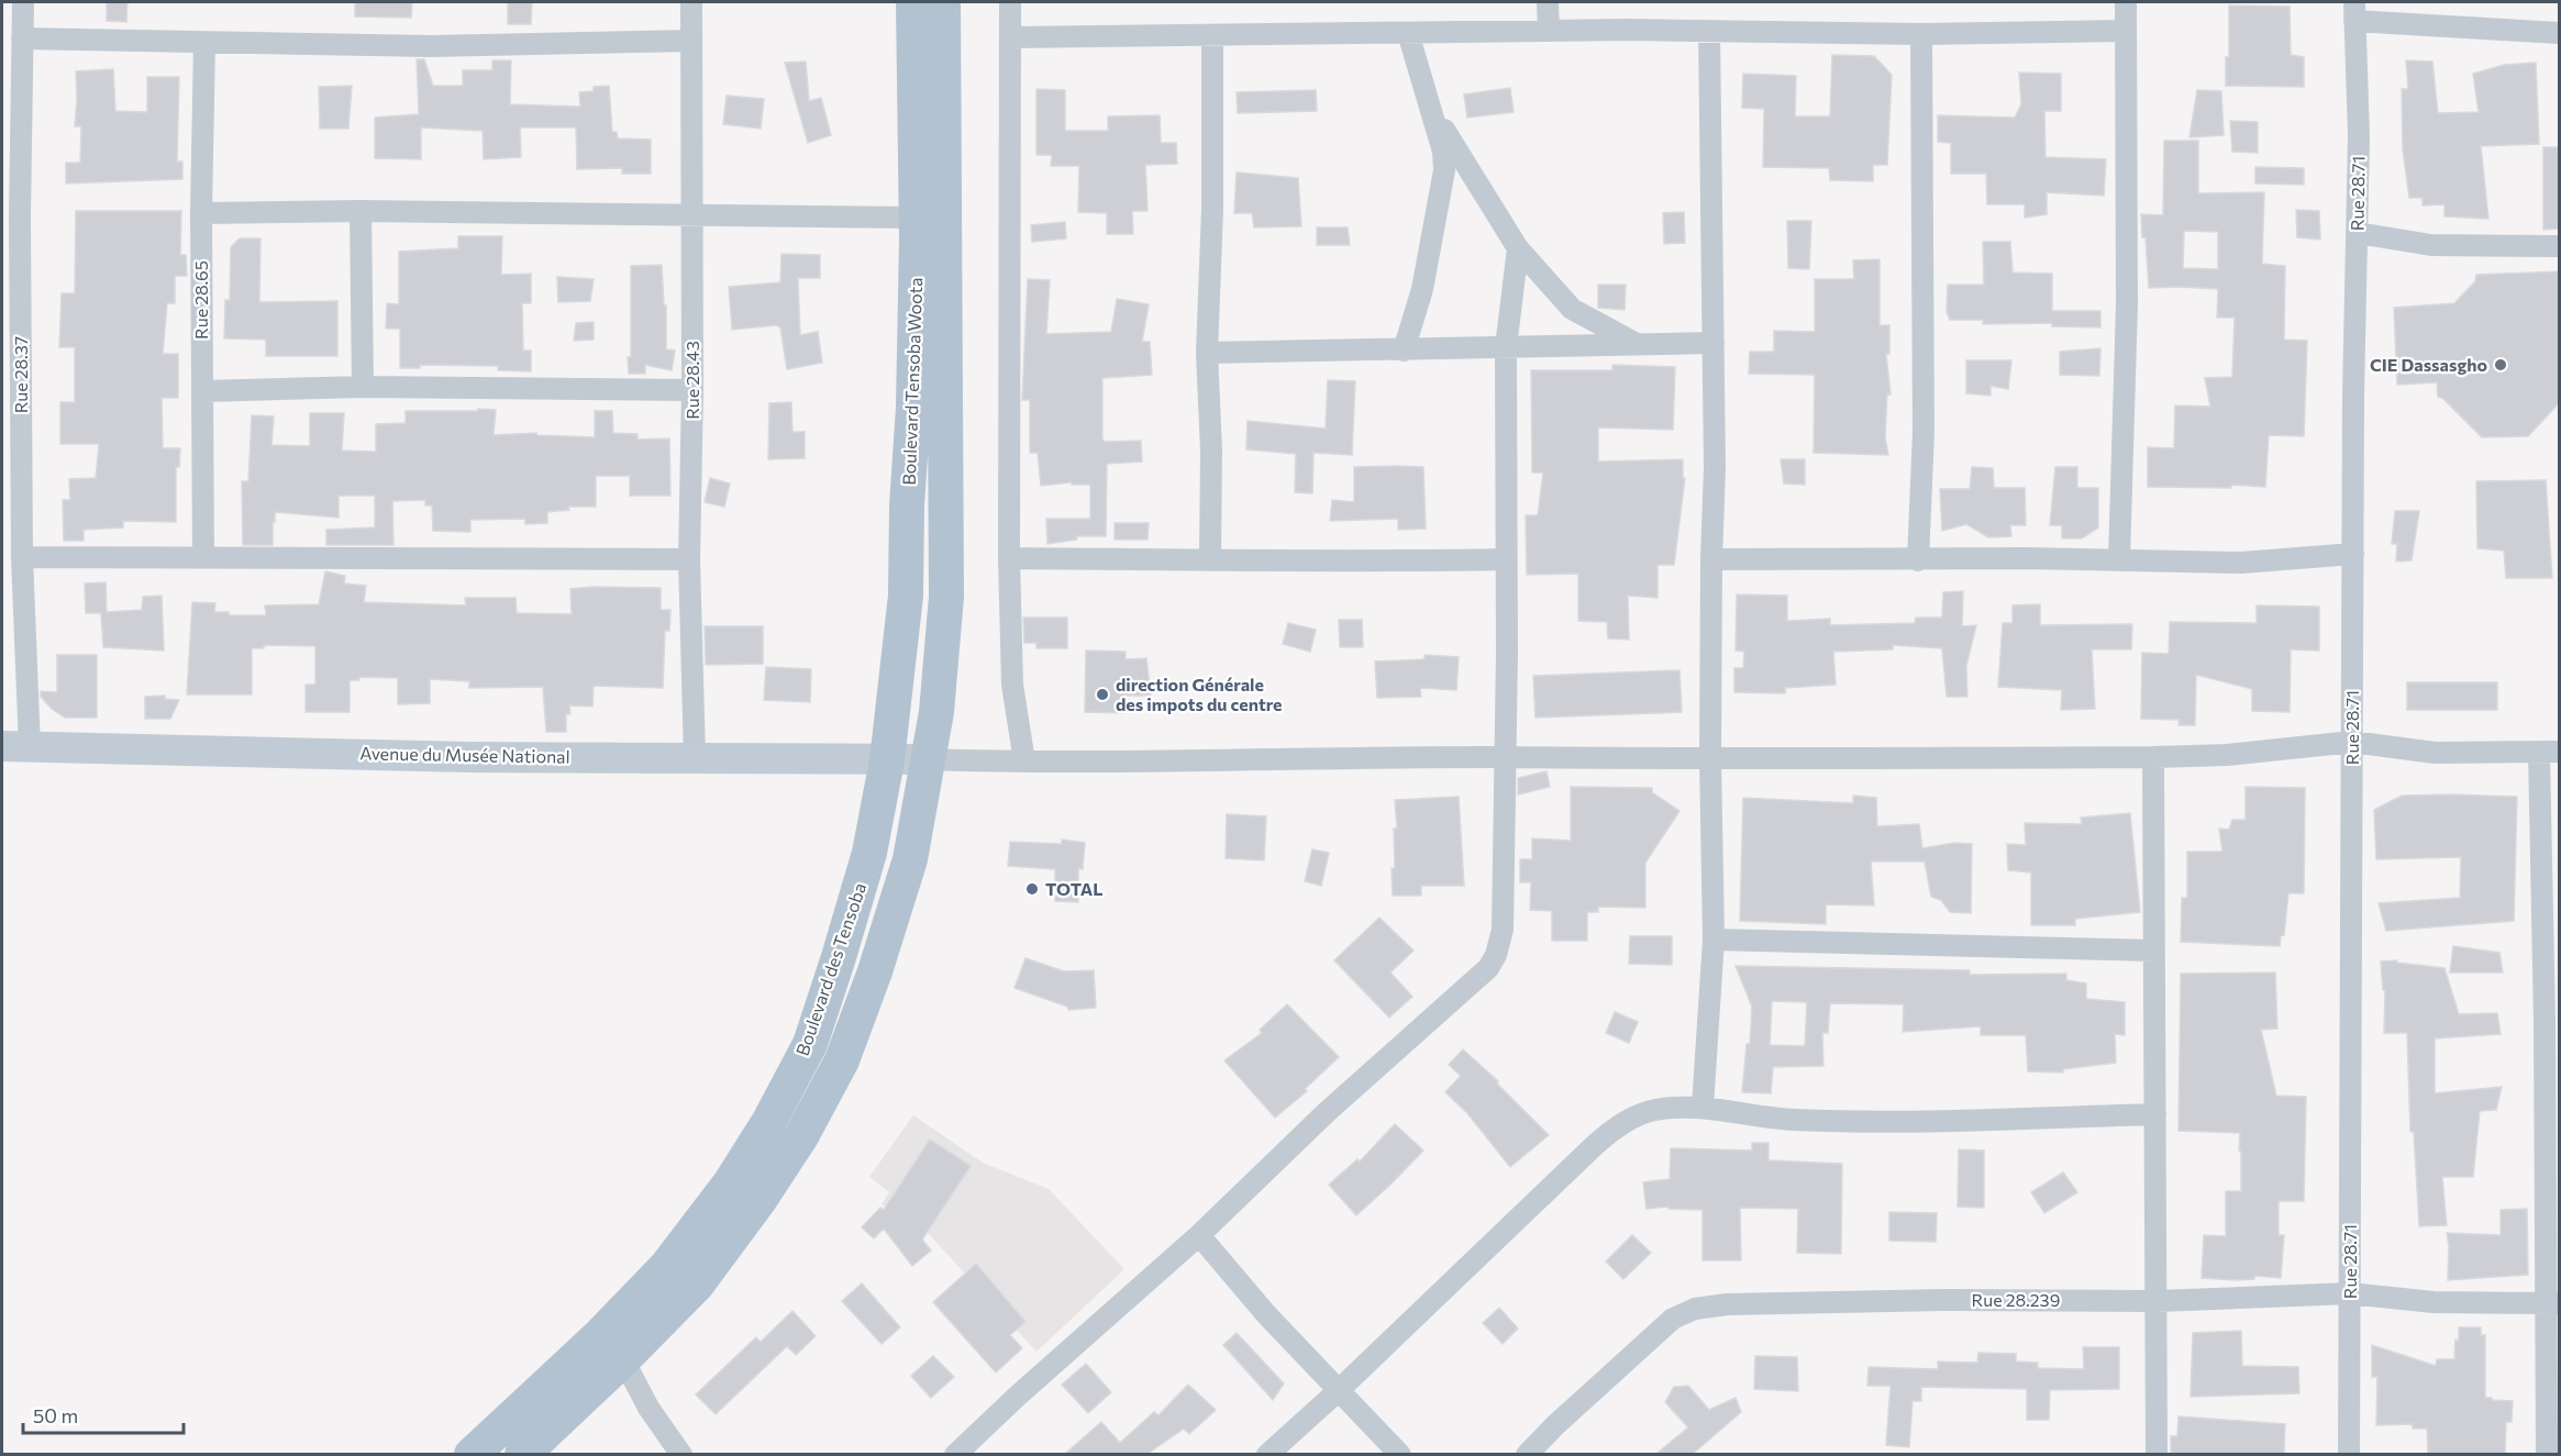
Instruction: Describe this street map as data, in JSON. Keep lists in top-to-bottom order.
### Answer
{
  "streets": {
    "main road": ["Boulevard Tensoba Woota", "Boulevard des Tensoba"],
    "street": [
      "Rue 28.71",
      "Rue 28.65",
      "Rue 28.37",
      "Rue 28.43",
      "Avenue du Musée National",
      "Rue 28.239"
    ]
  },
  "crossings": [
    ["Rue 28.71", "Rue 28.239"],
    ["Rue 28.37", "Avenue du Musée National"],
    ["Rue 28.43", "Avenue du Musée National"],
    ["Boulevard Tensoba Woota", "Avenue du Musée National"],
    ["Boulevard Tensoba Woota", "Boulevard des Tensoba"],
    ["Avenue du Musée National", "Boulevard des Tensoba"]
  ],
  "places": ["CIE Dassasgho", "direction Générale des impots du centre", "TOTAL"],
  "scale_bar": "50 m"
}
